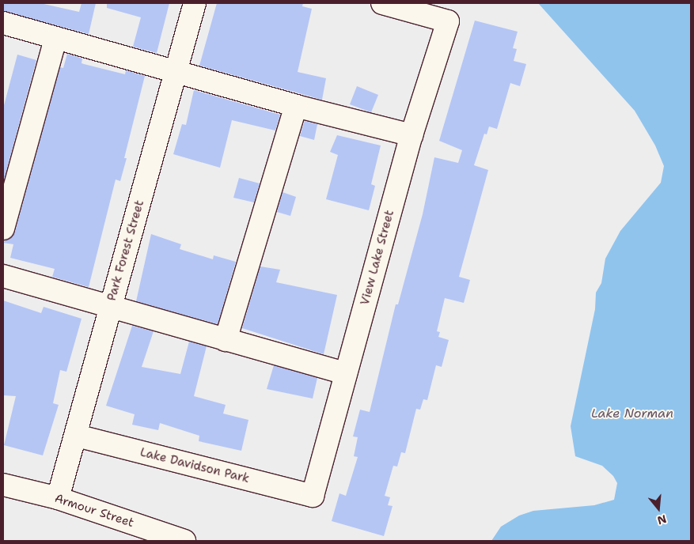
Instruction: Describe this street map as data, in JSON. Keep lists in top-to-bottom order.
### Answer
{
  "streets": {
    "street": [
      "Park Forest Street",
      "View Lake Street",
      "Lake Davidson Park",
      "Armour Street"
    ]
  },
  "crossings": [
    ["Park Forest Street", "Lake Davidson Park"],
    ["Park Forest Street", "Armour Street"],
    ["View Lake Street", "Lake Davidson Park"]
  ],
  "water": ["Lake Norman"],
  "north": "bottom"
}
